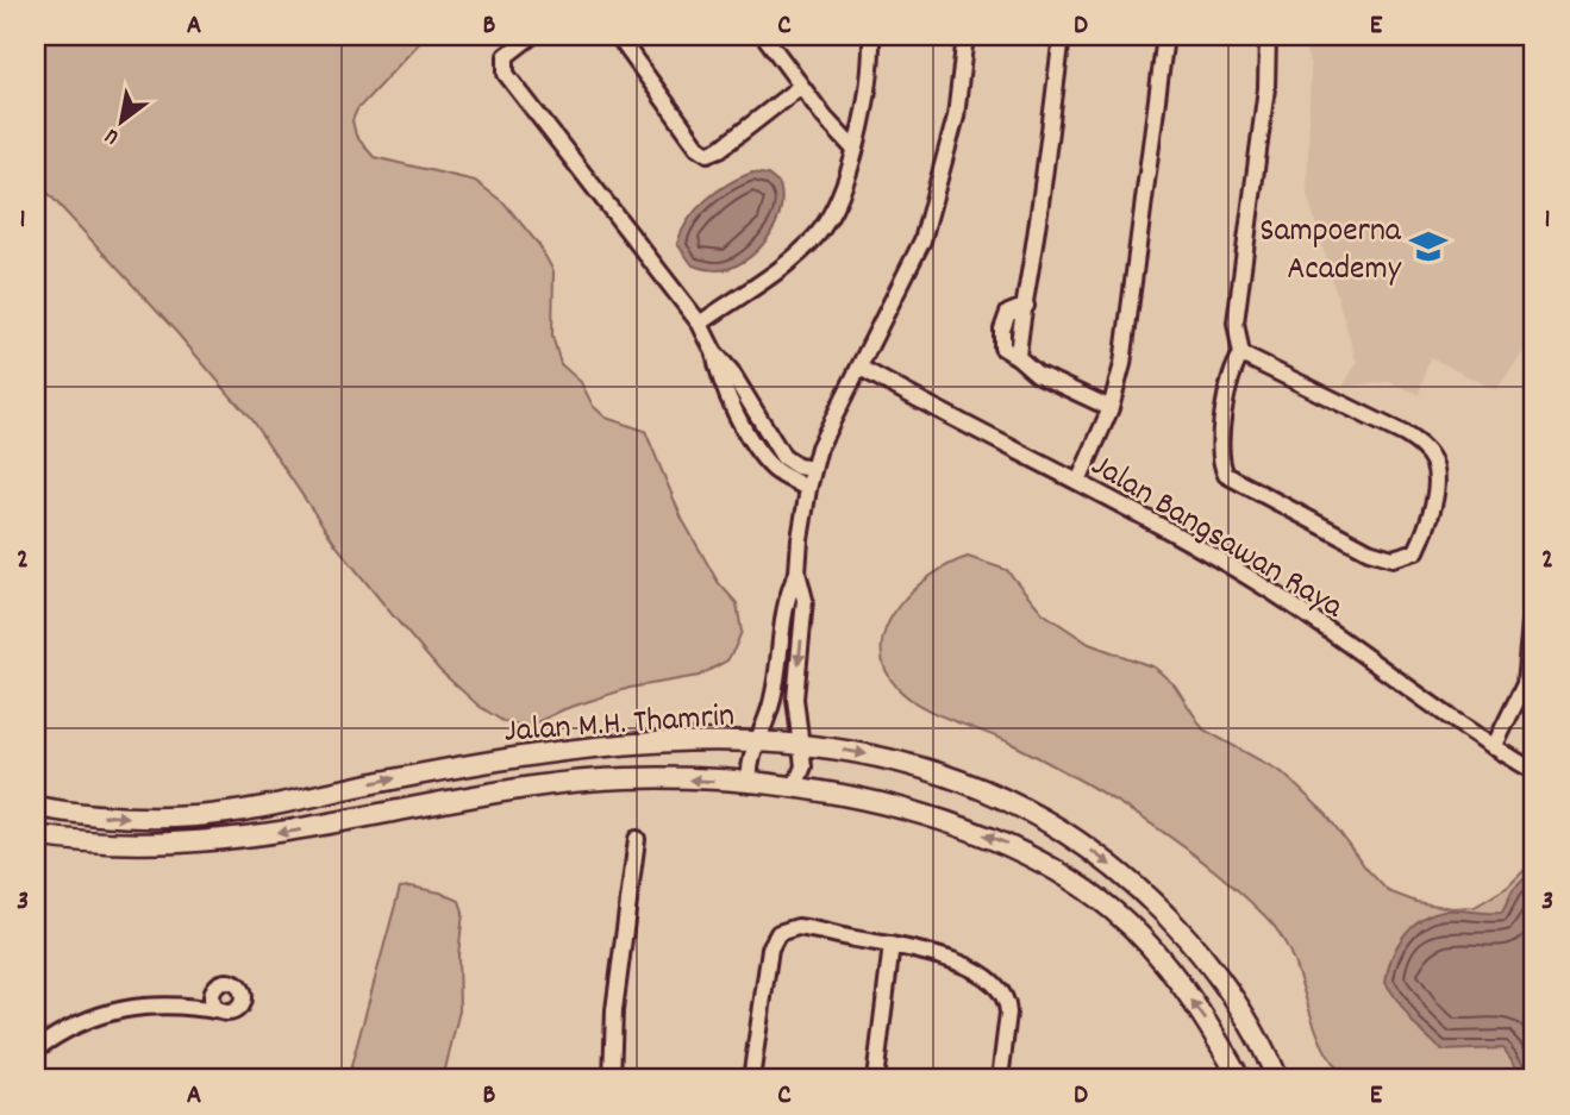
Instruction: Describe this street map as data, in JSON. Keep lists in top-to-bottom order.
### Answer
{
  "streets": {
    "main road": ["Jalan M.H. Thamrin"],
    "street": ["Jalan Bangsawan Raya"]
  },
  "places": {
    "school or university": ["Sampoerna Academy"]
  },
  "north": "bottom left",
  "grid": {
    "columns": [
      "A",
      "B",
      "C",
      "D",
      "E"
    ],
    "rows": ["1", "2", "3"]
  }
}
